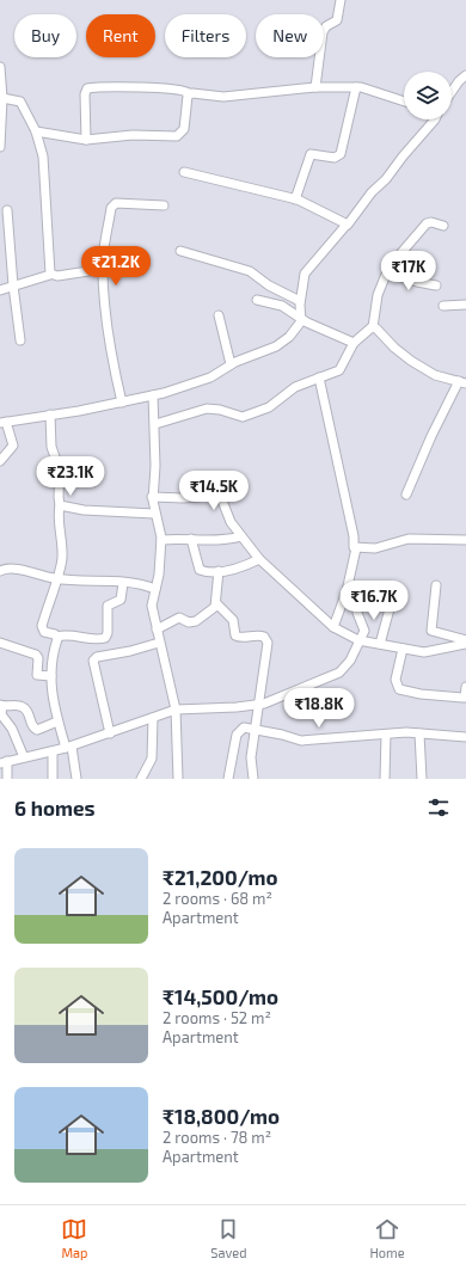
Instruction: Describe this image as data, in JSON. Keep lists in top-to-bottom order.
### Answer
{
  "page": {
    "chip": [
      "Buy",
      "Rent",
      "Filters",
      "New"
    ],
    "price": [
      "₹21.2K",
      "₹17K",
      "₹23.1K",
      "₹14.5K",
      "₹16.7K",
      "₹18.8K"
    ],
    "heading": "6 homes",
    "list": [
      {
        "name": "₹21,200/mo",
        "note": "2 rooms · 68 m² · Apartment"
      },
      {
        "name": "₹14,500/mo",
        "note": "2 rooms · 52 m² · Apartment"
      },
      {
        "name": "₹18,800/mo",
        "note": "2 rooms · 78 m² · Apartment"
      }
    ],
    "tabs": ["Map", "Saved", "Home"]
  }
}
